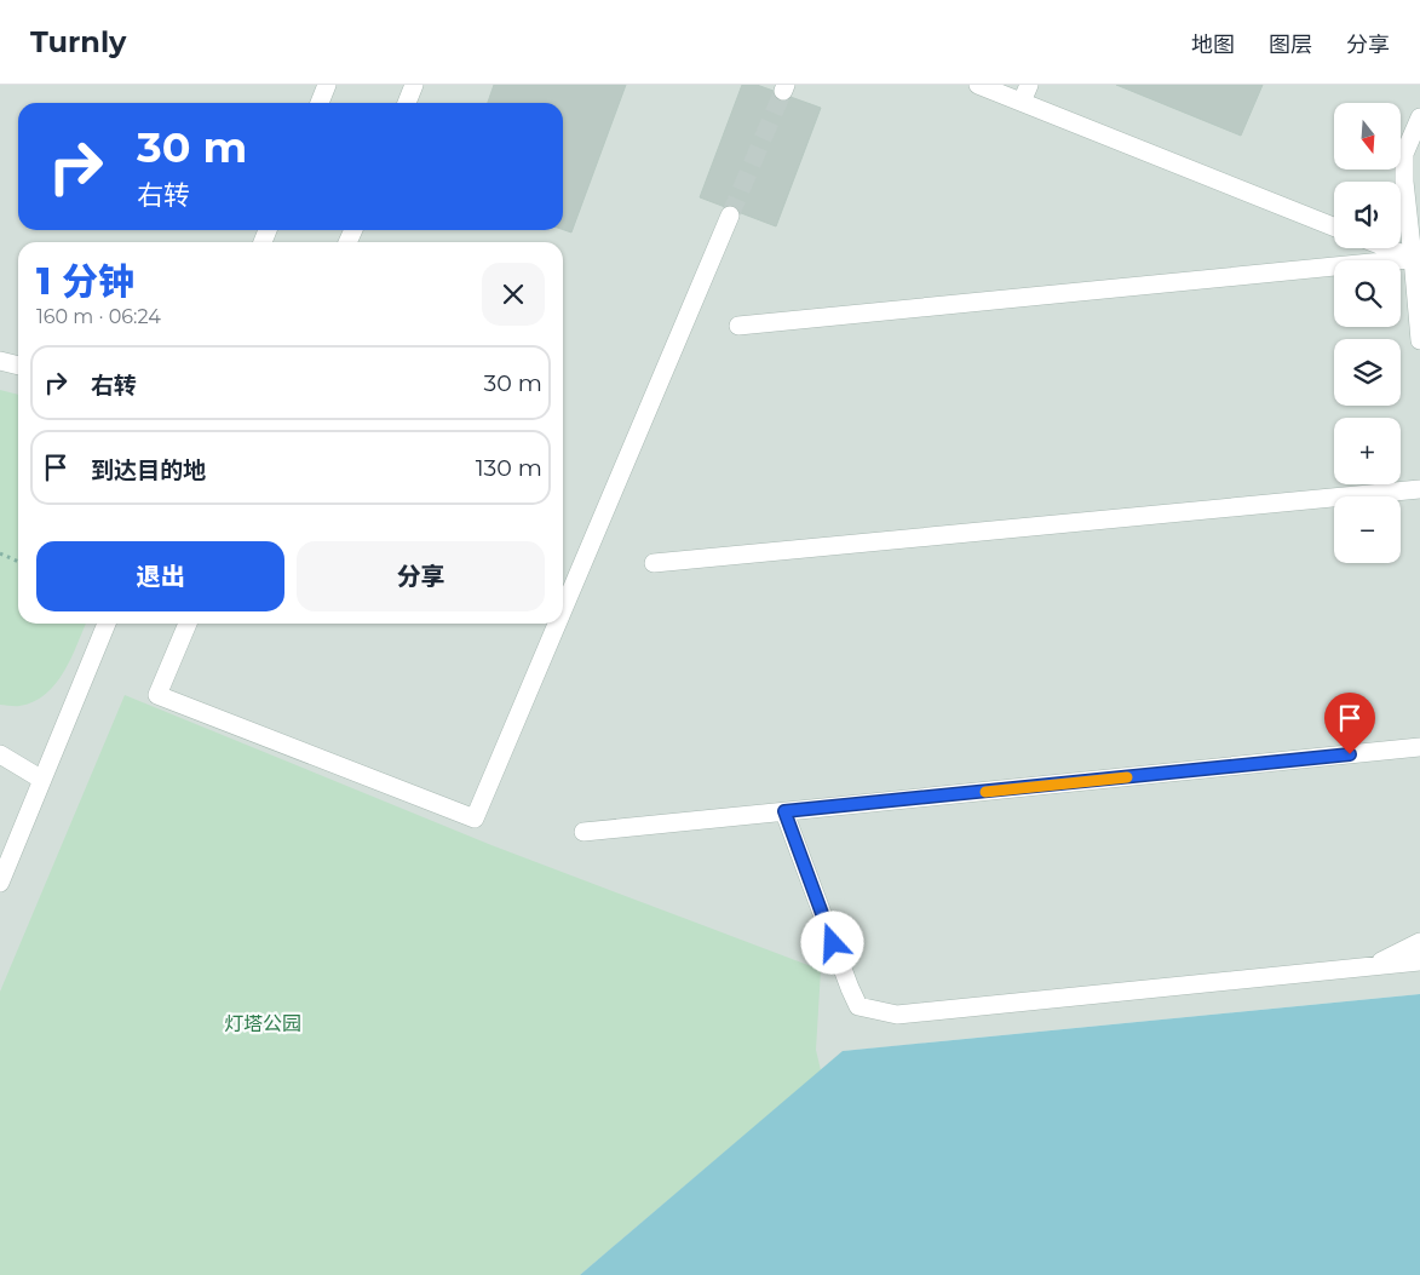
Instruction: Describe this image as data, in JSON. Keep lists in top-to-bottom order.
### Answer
{
  "parks": ["灯塔公园"],
  "north": "bottom",
  "page": {
    "header": "Turnly",
    "nav": ["地图", "图层", "分享"],
    "map_buttons": ["+", "−"],
    "turn": ["30 m", "右转"],
    "heading": ["1 分钟", "160 m · 06:24"],
    "list": [
      {
        "name": "右转",
        "value": "30 m"
      },
      {
        "name": "到达目的地",
        "value": "130 m"
      }
    ],
    "buttons": ["退出", "分享"]
  }
}
